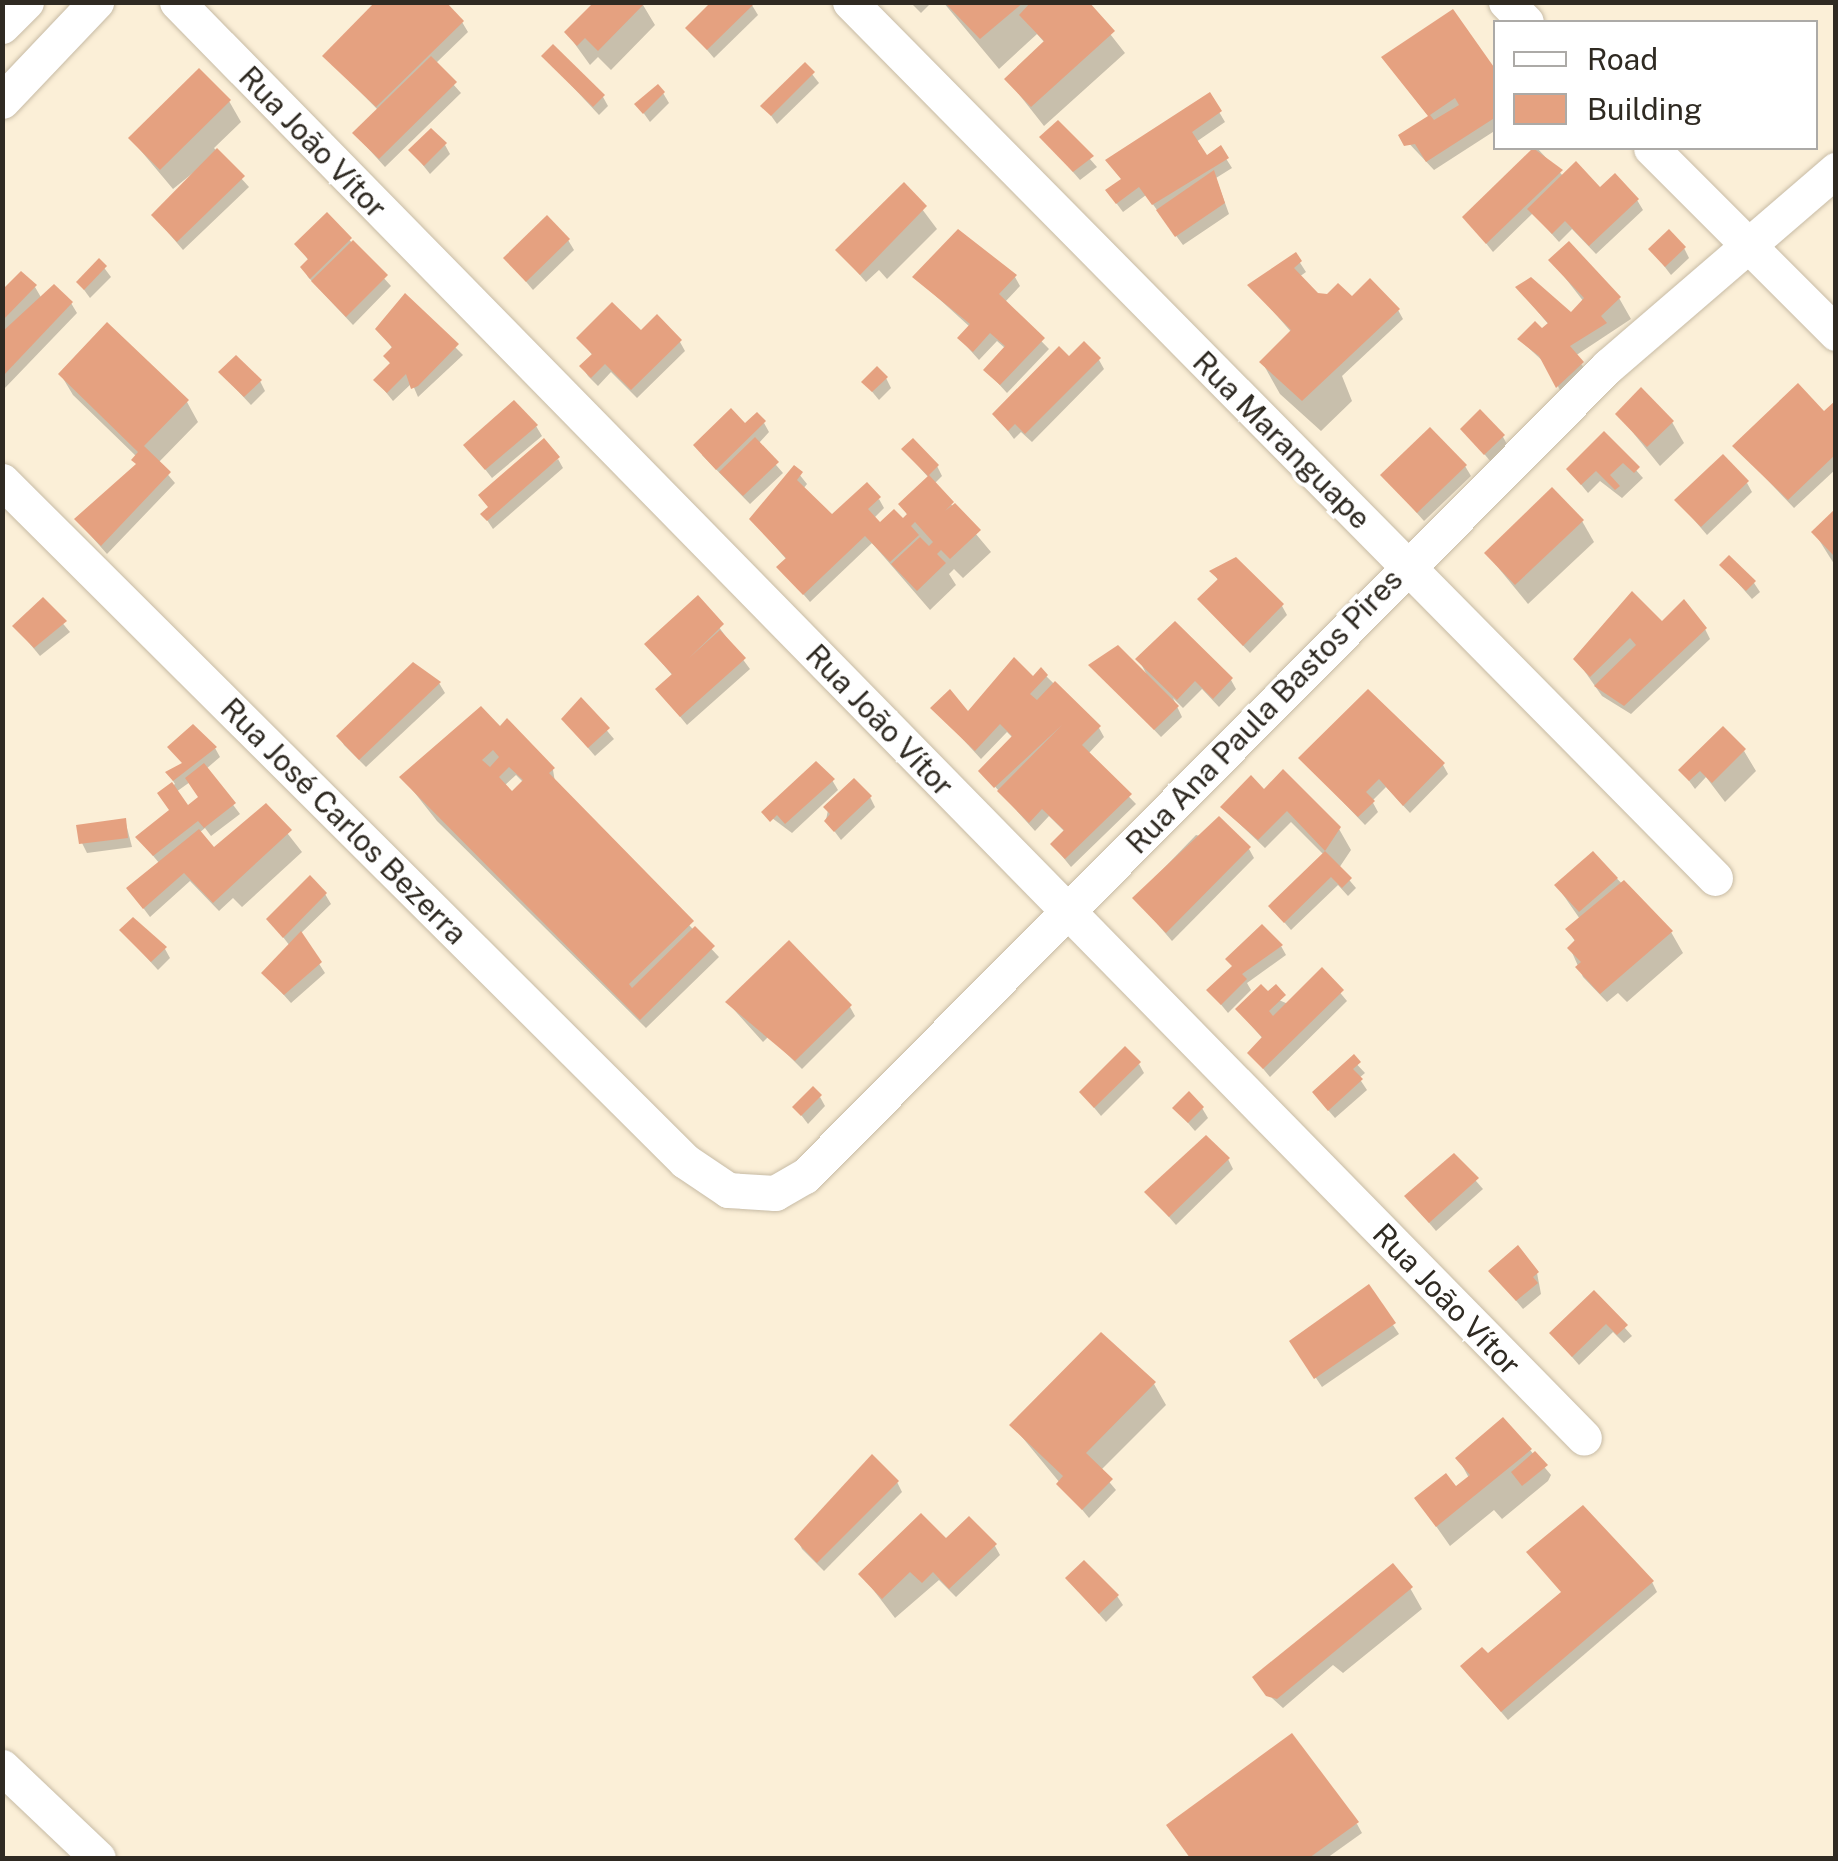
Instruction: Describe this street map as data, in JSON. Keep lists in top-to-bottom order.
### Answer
{
  "streets": {
    "street": [
      "Rua João Vítor",
      "Rua Maranguape",
      "Rua Ana Paula Bastos Pires",
      "Rua José Carlos Bezerra"
    ]
  },
  "crossings": [
    ["Rua João Vítor", "Rua Ana Paula Bastos Pires"],
    ["Rua Maranguape", "Rua Ana Paula Bastos Pires"],
    ["Rua Ana Paula Bastos Pires", "Rua José Carlos Bezerra"]
  ],
  "legend": ["Road", "Building"]
}
